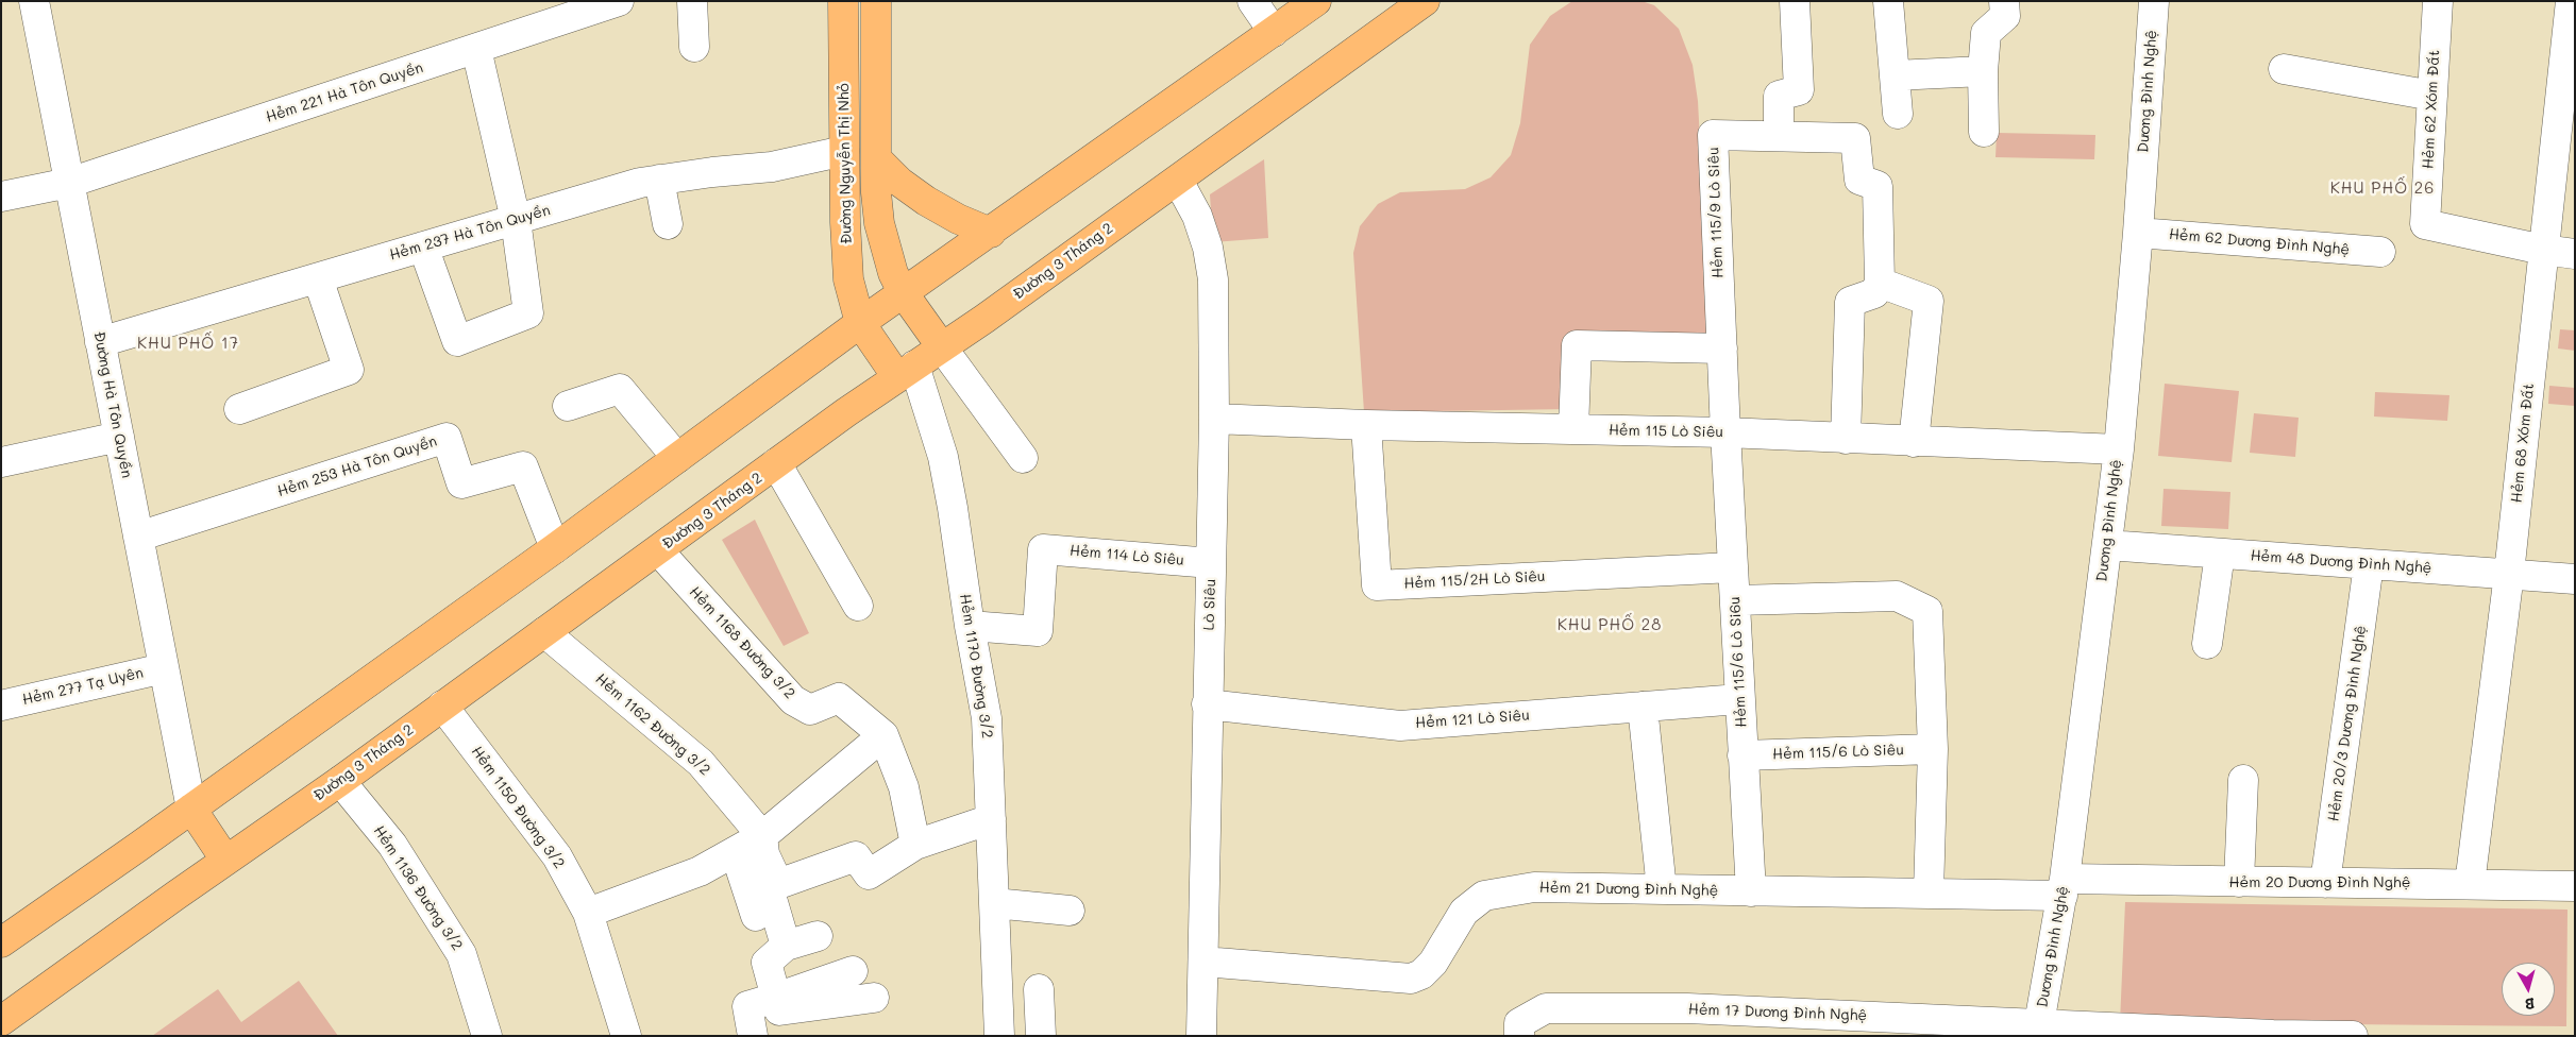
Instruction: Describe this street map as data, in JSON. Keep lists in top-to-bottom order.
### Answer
{
  "streets": {
    "main road": ["Đường Nguyễn Thị Nhỏ", "Đường 3 Tháng 2"],
    "street": [
      "Dương Đình Nghệ",
      "Hẻm 221 Hà Tôn Quyền",
      "Hẻm 62 Xóm Đất",
      "Hẻm 115/9 Lò Siêu",
      "Hẻm 237 Hà Tôn Quyền",
      "Hẻm 62 Dương Đình Nghệ",
      "Đường Hà Tôn Quyền",
      "Hẻm 115 Lò Siêu",
      "Hẻm 68 Xóm Đất",
      "Hẻm 253 Hà Tôn Quyền",
      "Hẻm 114 Lò Siêu",
      "Hẻm 48 Dương Đình Nghệ",
      "Hẻm 115/2H Lò Siêu",
      "Lò Siêu",
      "Hẻm 1168 Đường 3/2",
      "Hẻm 115/6 Lò Si6u",
      "Hẻm 1170 Đường 3/2",
      "Hẻm 277 Tạ Uyên",
      "Hẻm 121 Lò Siêu",
      "Hẻm 20/3 Dương Đình Nghệ",
      "Hẻm 1162 Đường 3/2",
      "Hẻm 115/6 Lò Siêu",
      "Hẻm 1150 Đường 3/2",
      "Hẻm 20 Dương Đình Nghệ",
      "Hẻm 1136 Đường 3/2",
      "Hẻm 21 Dương Đình Nghệ",
      "Hẻm 17 Dương Đình Nghệ"
    ]
  },
  "crossings": [
    ["Dương Đình Nghệ", "Hẻm 62 Dương Đình Nghệ"],
    ["Dương Đình Nghệ", "Hẻm 115 Lò Siêu"],
    ["Dương Đình Nghệ", "Hẻm 48 Dương Đình Nghệ"],
    ["Dương Đình Nghệ", "Hẻm 20 Dương Đình Nghệ"],
    ["Dương Đình Nghệ", "Hẻm 21 Dương Đình Nghệ"],
    ["Dương Đình Nghệ", "Hẻm 17 Dương Đình Nghệ"],
    ["Hẻm 221 Hà Tôn Quyền", "Đường Hà Tôn Quyền"],
    ["Hẻm 62 Xóm Đất", "Hẻm 68 Xóm Đất"],
    ["Đường Nguyễn Thị Nhỏ", "Hẻm 237 Hà Tôn Quyền"],
    ["Đường Nguyễn Thị Nhỏ", "Đường 3 Tháng 2"],
    ["Đường Nguyễn Thị Nhỏ", "Hẻm 1170 Đường 3/2"],
    ["Hẻm 115/9 Lò Siêu", "Hẻm 115 Lò Siêu"],
    ["Hẻm 115/9 Lò Siêu", "Hẻm 115/6 Lò Si6u"],
    ["Hẻm 237 Hà Tôn Quyền", "Đường Hà Tôn Quyền"],
    ["Đường 3 Tháng 2", "Lò Siêu"],
    ["Đường 3 Tháng 2", "Hẻm 1168 Đường 3/2"],
    ["Đường 3 Tháng 2", "Hẻm 1170 Đường 3/2"],
    ["Đường 3 Tháng 2", "Hẻm 1162 Đường 3/2"],
    ["Đường 3 Tháng 2", "Hẻm 1150 Đường 3/2"],
    ["Đường 3 Tháng 2", "Hẻm 1136 Đường 3/2"],
    ["Đường Hà Tôn Quyền", "Hẻm 253 Hà Tôn Quyền"],
    ["Đường Hà Tôn Quyền", "Hẻm 277 Tạ Uyên"],
    ["Hẻm 115 Lò Siêu", "Hẻm 115/2H Lò Siêu"],
    ["Hẻm 115 Lò Siêu", "Lò Siêu"],
    ["Hẻm 115 Lò Siêu", "Hẻm 115/6 Lò Si6u"],
    ["Hẻm 68 Xóm Đất", "Hẻm 48 Dương Đình Nghệ"],
    ["Hẻm 68 Xóm Đất", "Hẻm 20 Dương Đình Nghệ"],
    ["Hẻm 114 Lò Siêu", "Lò Siêu"],
    ["Hẻm 114 Lò Siêu", "Hẻm 1170 Đường 3/2"],
    ["Hẻm 48 Dương Đình Nghệ", "Hẻm 20/3 Dương Đình Nghệ"],
    ["Hẻm 115/2H Lò Siêu", "Hẻm 115/6 Lò Si6u"],
    ["Lò Siêu", "Hẻm 121 Lò Siêu"],
    ["Lò Siêu", "Hẻm 21 Dương Đình Nghệ"],
    ["Hẻm 115/6 Lò Si6u", "Hẻm 121 Lò Siêu"],
    ["Hẻm 115/6 Lò Si6u", "Hẻm 115/6 Lò Siêu"],
    ["Hẻm 115/6 Lò Si6u", "Hẻm 21 Dương Đình Nghệ"],
    ["Hẻm 20/3 Dương Đình Nghệ", "Hẻm 20 Dương Đình Nghệ"],
    ["Hẻm 20 Dương Đình Nghệ", "Hẻm 21 Dương Đình Nghệ"]
  ],
  "districts": ["KHU PHỐ 26", "KHU PHỐ 17", "KHU PHỐ 28"],
  "north": "bottom"
}
